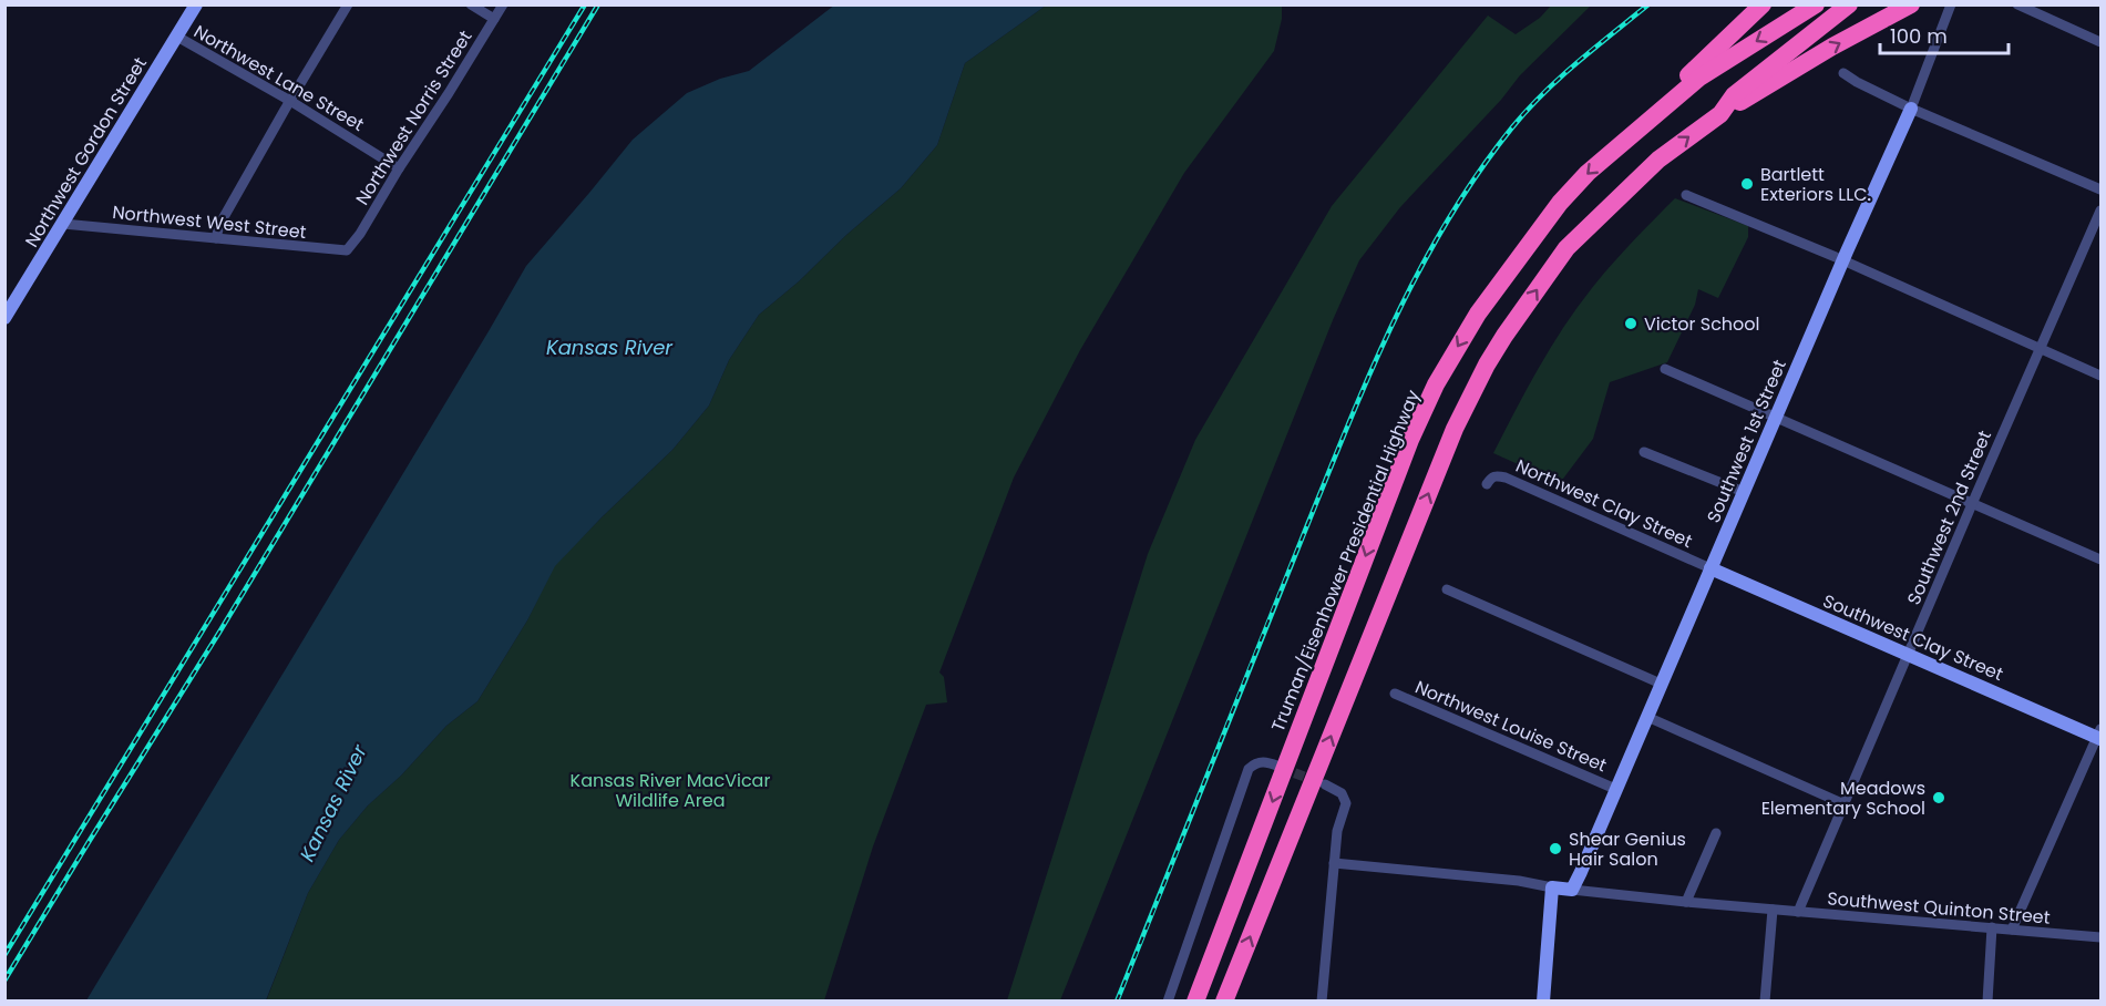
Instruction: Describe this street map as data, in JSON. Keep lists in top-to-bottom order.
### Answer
{
  "streets": {
    "highway": ["Truman/Eisenhower Presidential Highway"],
    "street": [
      "Northwest Lane Street",
      "Northwest Norris Street",
      "Northwest Gordon Street",
      "Northwest West Street",
      "Southwest 1st Street",
      "Northwest Clay Street",
      "Southwest 2nd Street",
      "Southwest Clay Street",
      "Northwest Louise Street",
      "Southwest Quinton Street"
    ]
  },
  "crossings": [
    ["Northwest Lane Street", "Northwest Norris Street"],
    ["Northwest Lane Street", "Northwest Gordon Street"],
    ["Northwest Norris Street", "Northwest West Street"],
    ["Northwest Gordon Street", "Northwest West Street"],
    ["Southwest 1st Street", "Northwest Clay Street"],
    ["Southwest 1st Street", "Southwest Clay Street"],
    ["Southwest 1st Street", "Northwest Louise Street"],
    ["Southwest 1st Street", "Southwest Quinton Street"],
    ["Northwest Clay Street", "Southwest Clay Street"],
    ["Southwest 2nd Street", "Southwest Clay Street"],
    ["Southwest 2nd Street", "Southwest Quinton Street"]
  ],
  "water": ["Kansas River"],
  "parks": ["Kansas River MacVicar Wildlife Area"],
  "places": [
    "Bartlett Exteriors LLC.",
    "Victor School",
    "Meadows Elementary School",
    "Shear Genius Hair Salon"
  ],
  "scale_bar": "100 m"
}
